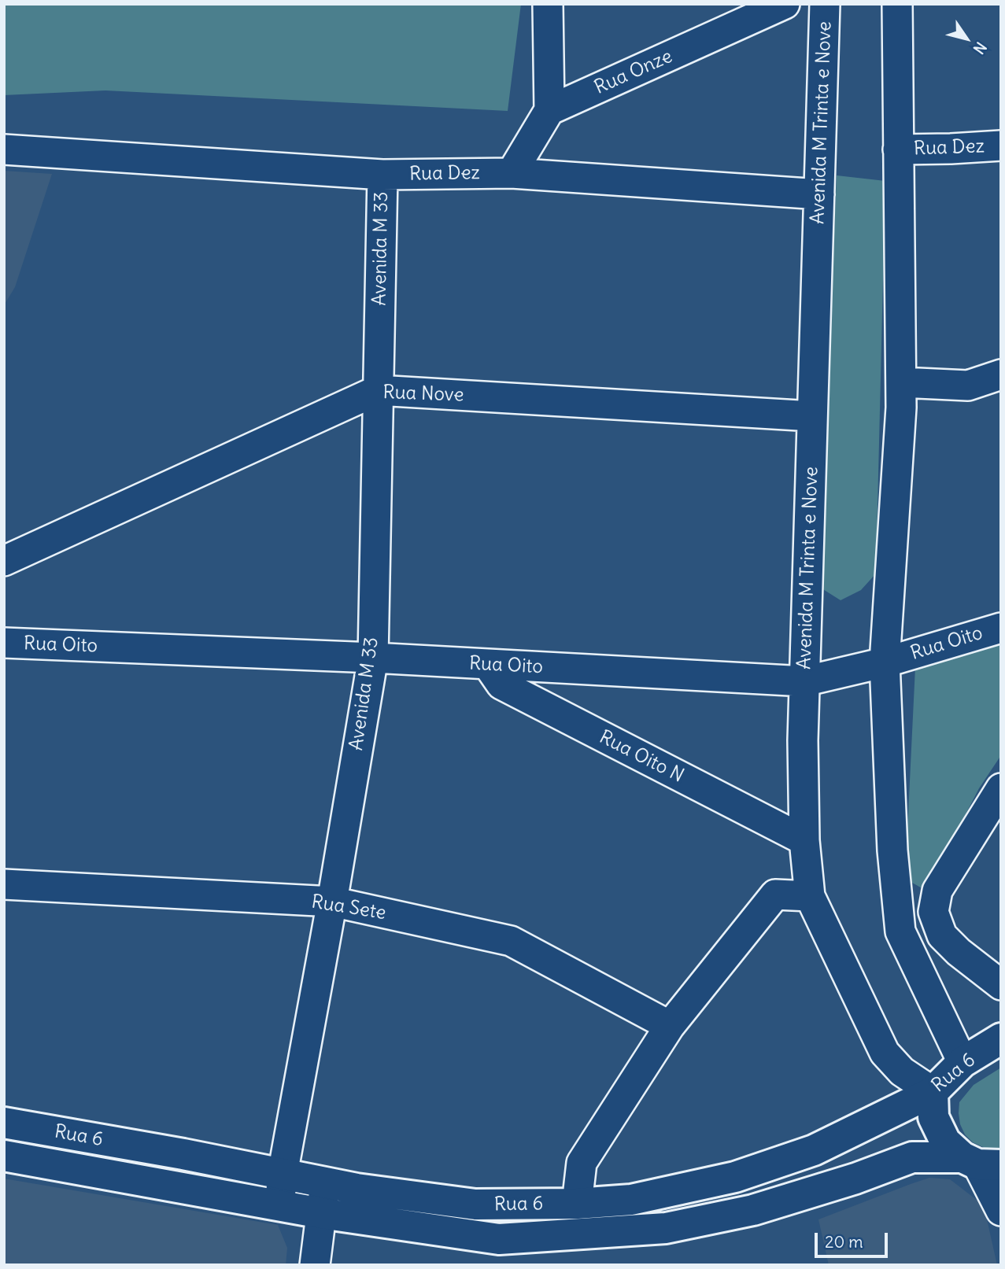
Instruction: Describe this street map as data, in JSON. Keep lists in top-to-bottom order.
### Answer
{
  "streets": {
    "main road": ["Rua 6"],
    "street": [
      "Rua Onze",
      "Avenida M Trinta e Nove",
      "Rua Dez",
      "Avenida M 33",
      "Rua Nove",
      "Rua Oito",
      "Rua Oito N",
      "Rua Sete"
    ]
  },
  "crossings": [
    ["Avenida M Trinta e Nove", "Rua Dez"],
    ["Avenida M Trinta e Nove", "Rua Nove"],
    ["Avenida M Trinta e Nove", "Rua Oito"],
    ["Avenida M Trinta e Nove", "Rua Oito N"],
    ["Avenida M Trinta e Nove", "Rua 6"],
    ["Rua Dez", "Avenida M 33"],
    ["Avenida M 33", "Rua Nove"],
    ["Avenida M 33", "Rua Oito"],
    ["Avenida M 33", "Rua Sete"],
    ["Avenida M 33", "Rua 6"],
    ["Rua Oito", "Rua Oito N"]
  ],
  "scale_bar": "20 m",
  "north": "bottom right"
}
